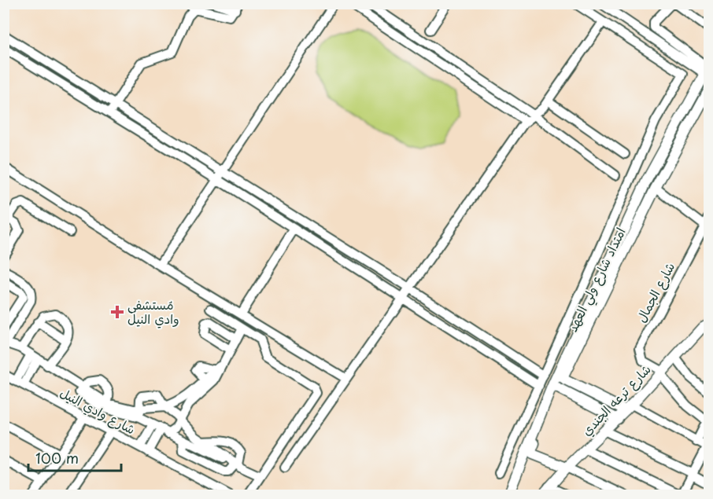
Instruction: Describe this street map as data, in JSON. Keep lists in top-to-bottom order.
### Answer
{
  "streets": {
    "main road": ["امتداد شارع ولي العهد", "شارع ترعه الجندي"],
    "street": ["شارع الجمال", "شارع وادي النيل"]
  },
  "crossings": [
    ["شارع الجمال", "شارع ترعه الجندي"]
  ],
  "places": {
    "health": ["مُستشفى وادي النيل"]
  },
  "scale_bar": "100 m"
}
